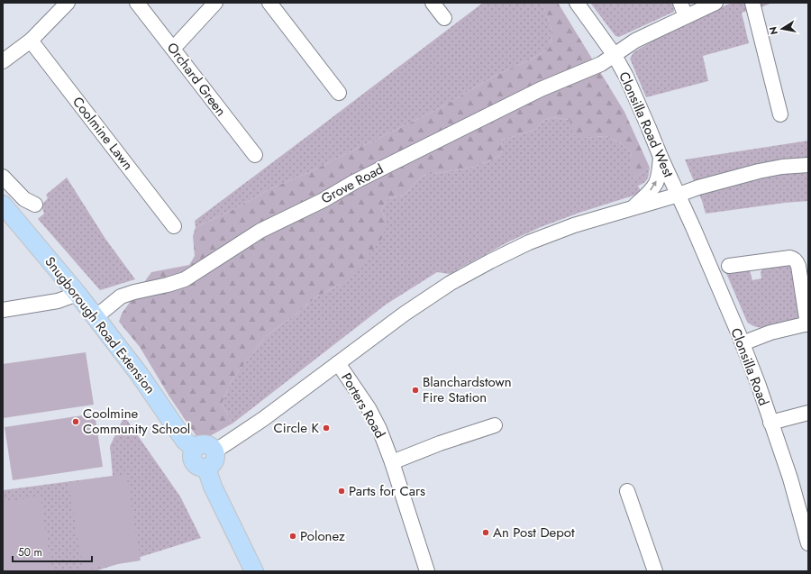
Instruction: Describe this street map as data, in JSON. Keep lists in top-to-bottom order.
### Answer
{
  "streets": {
    "main road": ["Snugborough Road Extension"],
    "street": [
      "Orchard Green",
      "Clonsilla Road West",
      "Coolmine Lawn",
      "Grove Road",
      "Clonsilla Road",
      "Porters Road"
    ]
  },
  "crossings": [
    ["Clonsilla Road West", "Grove Road"],
    ["Clonsilla Road West", "Clonsilla Road"],
    ["Grove Road", "Snugborough Road Extension"]
  ],
  "places": [
    "Blanchardstown Fire Station",
    "Coolmine Community School",
    "Circle K",
    "Parts for Cars",
    "An Post Depot",
    "Polonez"
  ],
  "scale_bar": "50 m",
  "north": "left"
}
